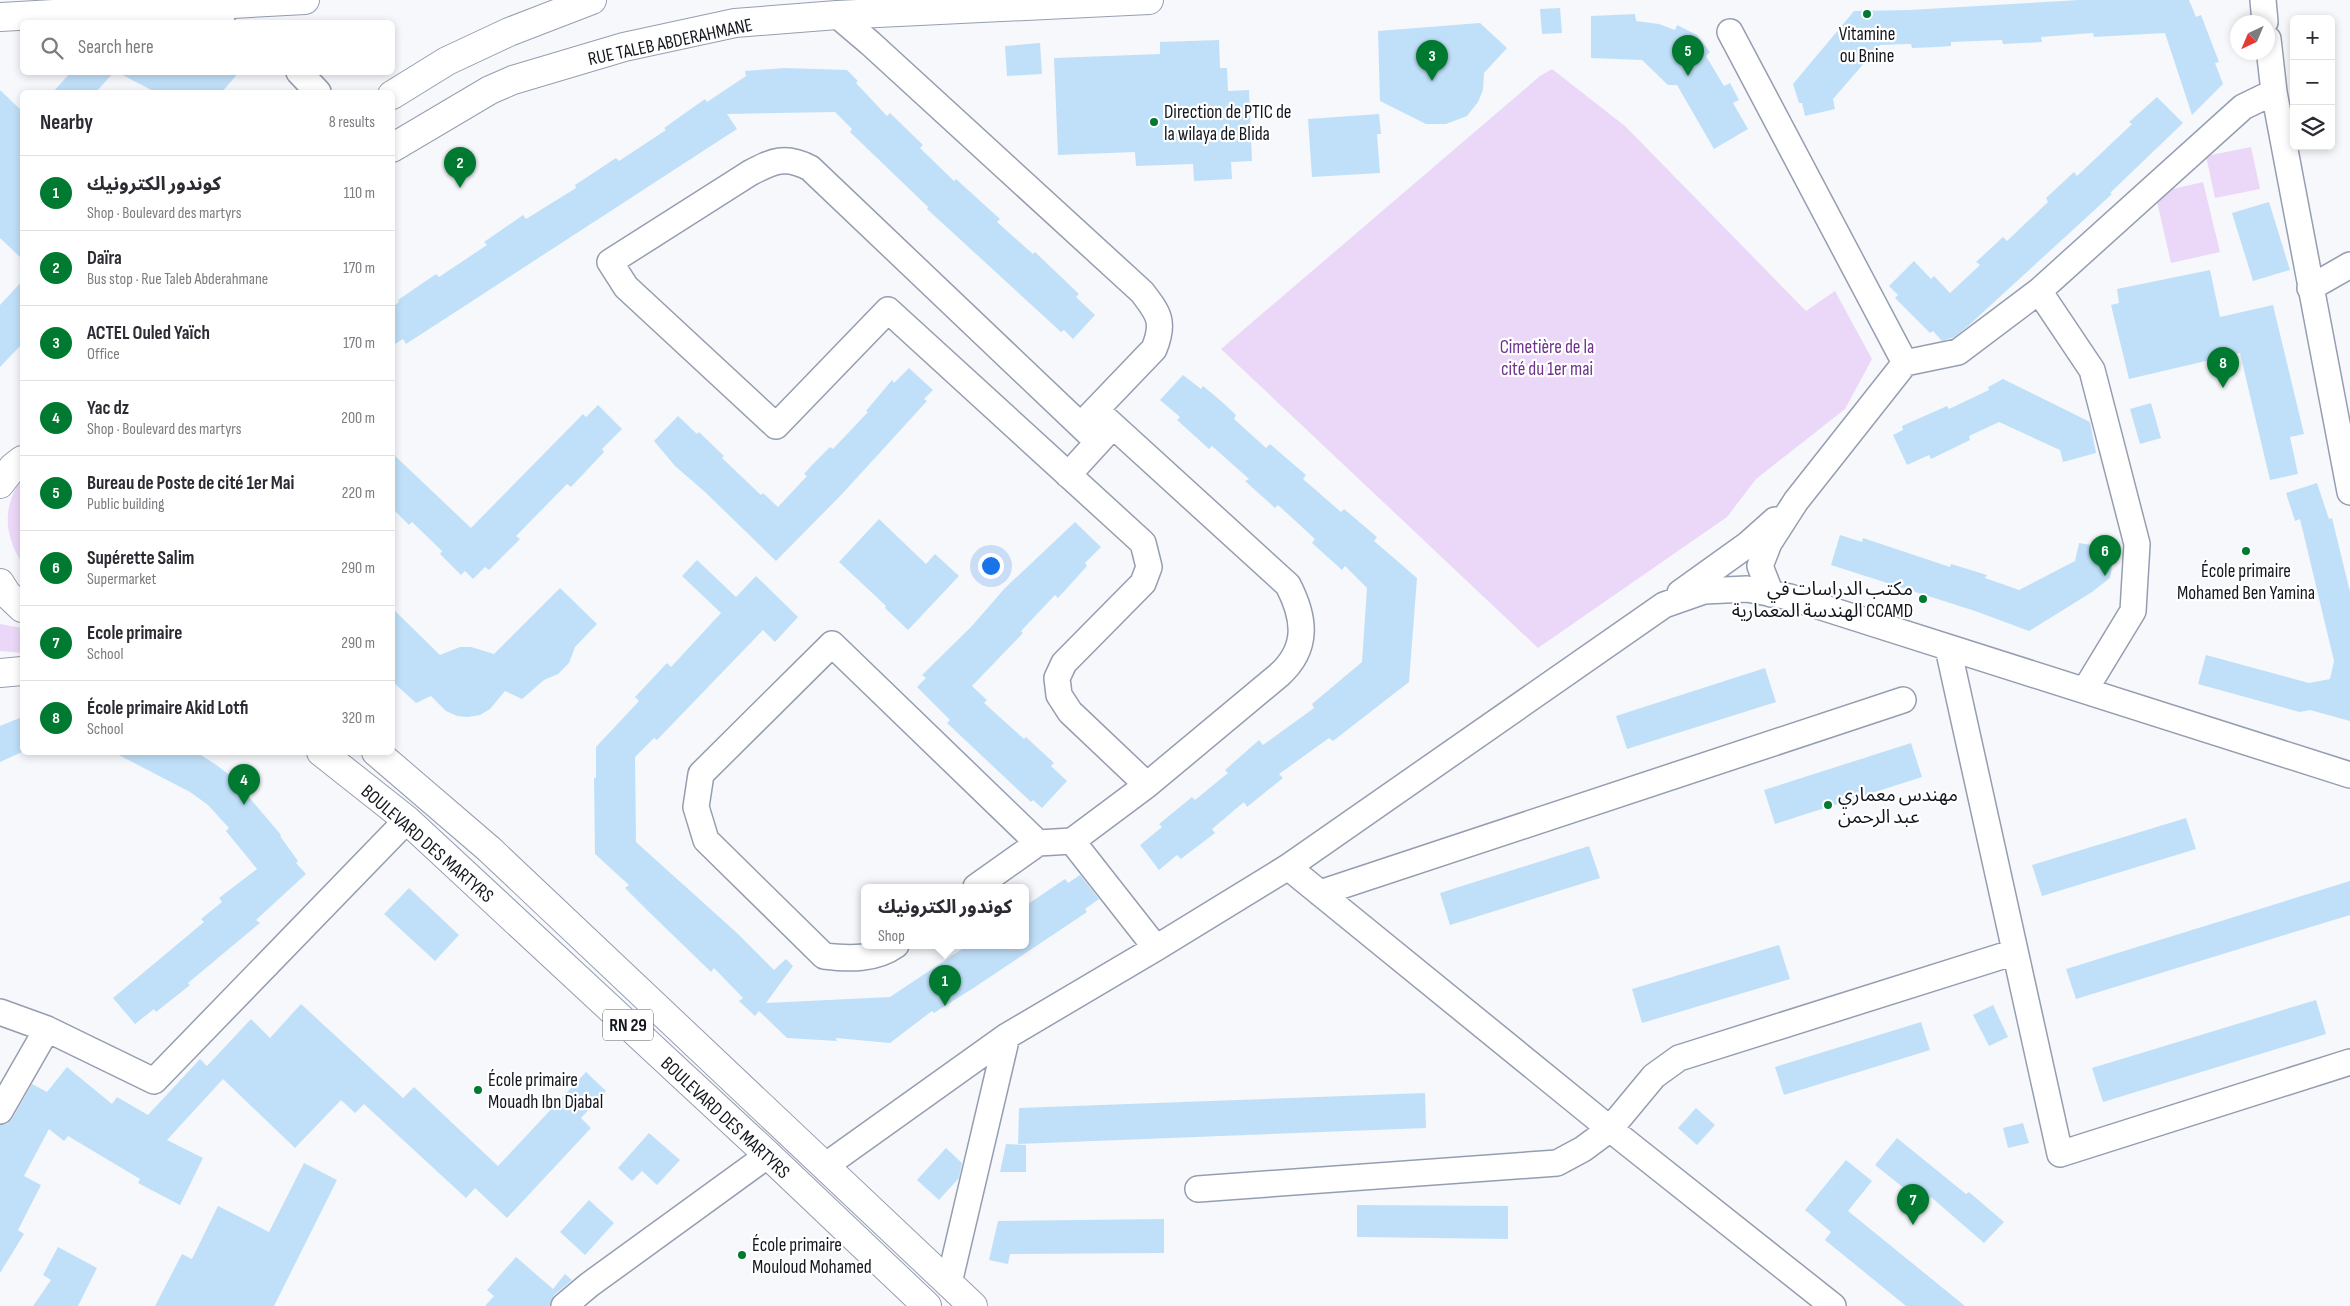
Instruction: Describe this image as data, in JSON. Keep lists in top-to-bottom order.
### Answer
{
  "streets": {
    "main road": ["RUE TALEB ABDERAHMANE", "BOULEVARD DES MARTYRS", "RN 29"]
  },
  "parks": ["Cimetière de la cité du 1er mai"],
  "places": [
    "Vitamine ou Bnine",
    "Direction de PTIC de la wilaya de Blida",
    "École primaire Mohamed Ben Yamina",
    "مكتب الدراسات في الهندسة المعمارية CCAMD",
    "مهندس معماري عبد الرحمن",
    "École primaire Mouadh Ibn Djabal",
    "École primaire Mouloud Mohamed"
  ],
  "north": "bottom left",
  "page": {
    "map_buttons": ["+", "−"],
    "search": "Search here",
    "pins": [
      "5",
      "3",
      "2",
      "8",
      "6",
      "4",
      "1",
      "7"
    ],
    "heading": ["Nearby", "8 results"],
    "list": [
      {
        "mark": "1",
        "name": "كوندور الكترونيك",
        "note": "Shop · Boulevard des martyrs",
        "value": "110 m"
      },
      {
        "mark": "2",
        "name": "Daïra",
        "note": "Bus stop · Rue Taleb Abderahmane",
        "value": "170 m"
      },
      {
        "mark": "3",
        "name": "ACTEL Ouled Yaïch",
        "note": "Office",
        "value": "170 m"
      },
      {
        "mark": "4",
        "name": "Yac dz",
        "note": "Shop · Boulevard des martyrs",
        "value": "200 m"
      },
      {
        "mark": "5",
        "name": "Bureau de Poste de cité 1er Mai",
        "note": "Public building",
        "value": "220 m"
      },
      {
        "mark": "6",
        "name": "Supérette Salim",
        "note": "Supermarket",
        "value": "290 m"
      },
      {
        "mark": "7",
        "name": "Ecole primaire",
        "note": "School",
        "value": "290 m"
      },
      {
        "mark": "8",
        "name": "École primaire Akid Lotfi",
        "note": "School",
        "value": "320 m"
      }
    ],
    "popup": ["كوندور الكترونيك", "Shop"]
  }
}
